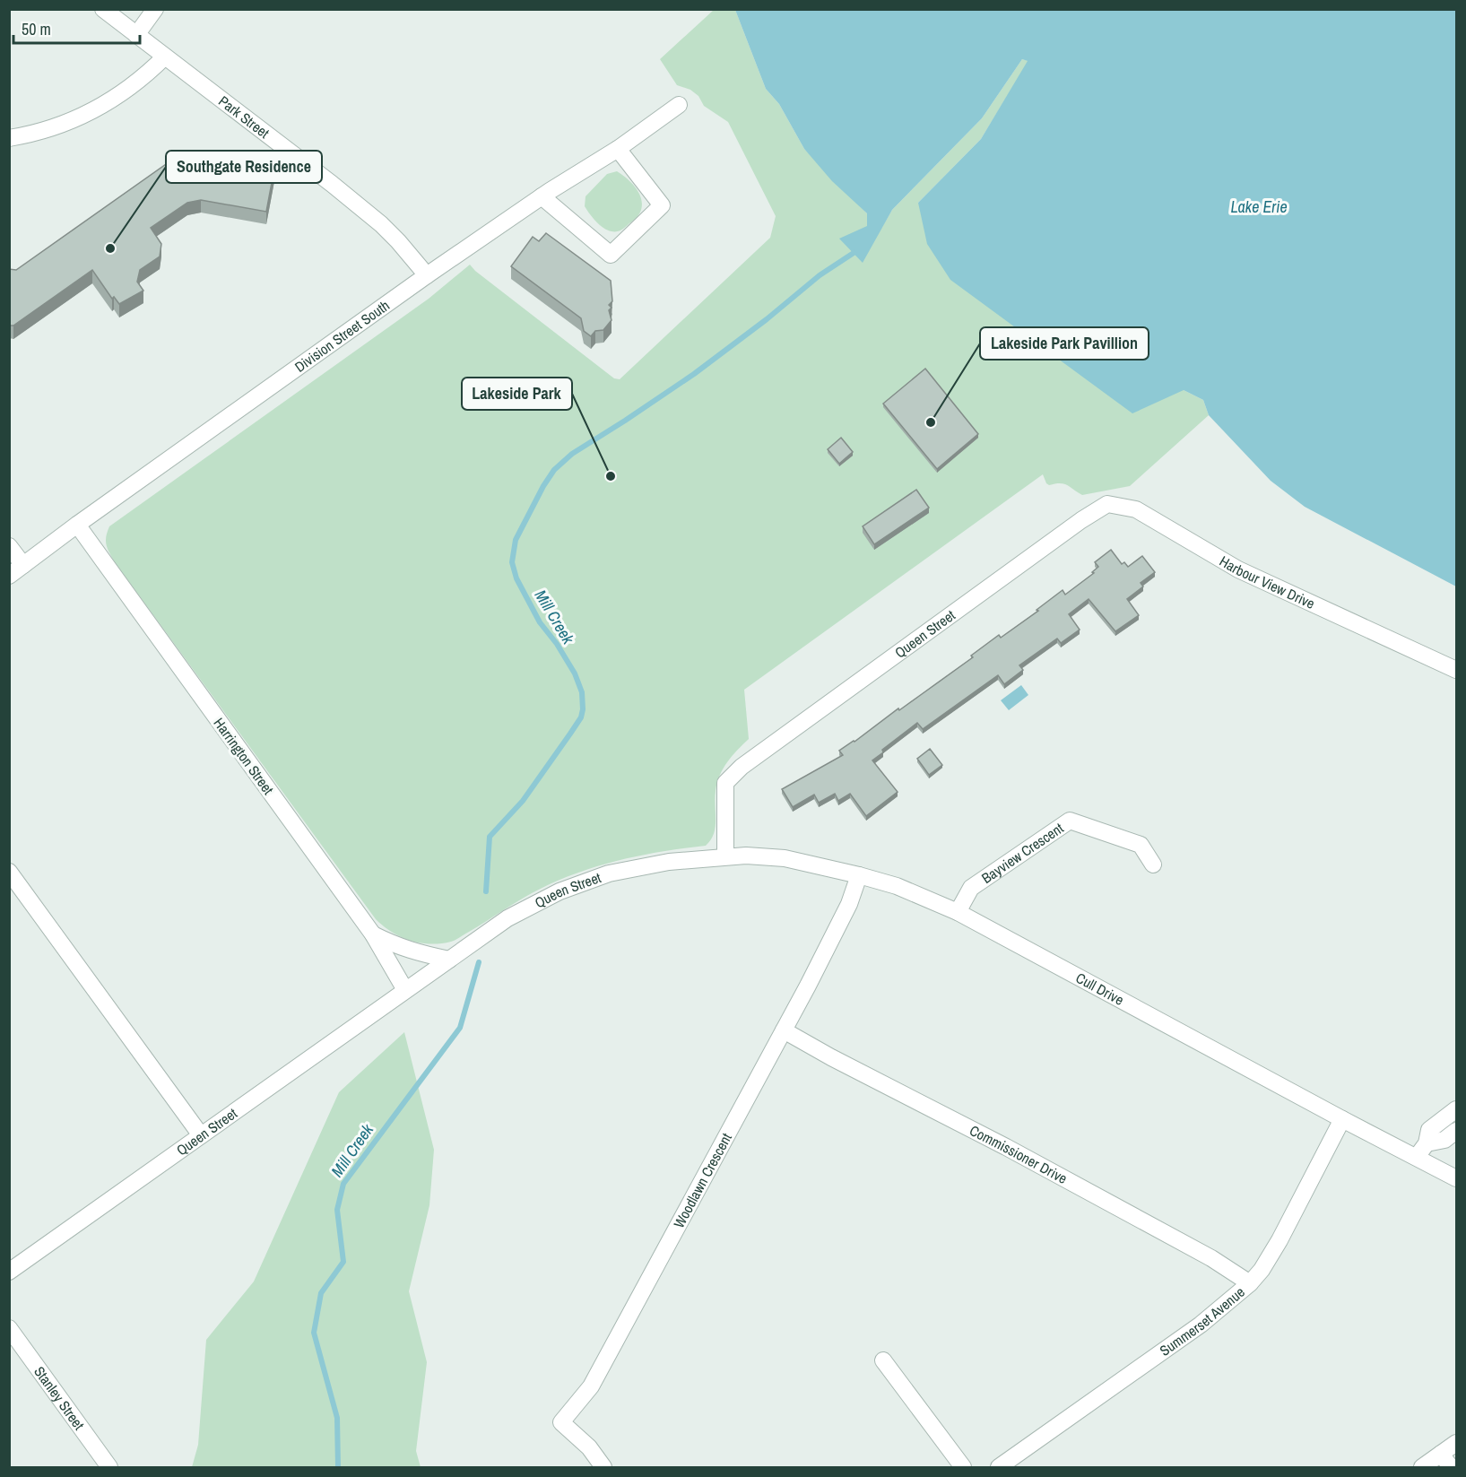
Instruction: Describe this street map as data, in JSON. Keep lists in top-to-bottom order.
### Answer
{
  "streets": {
    "street": [
      "Park Street",
      "Division Street South",
      "Harbour View Drive",
      "Queen Street",
      "Harrington Street",
      "Bayview Crescent",
      "Cull Drive",
      "Commissioner Drive",
      "Woodlawn Crescent",
      "Summerset Avenue",
      "Stanley Street"
    ]
  },
  "crossings": [
    ["Park Street", "Division Street South"],
    ["Division Street South", "Harrington Street"],
    ["Harbour View Drive", "Queen Street"],
    ["Queen Street", "Harrington Street"],
    ["Queen Street", "Cull Drive"],
    ["Bayview Crescent", "Cull Drive"],
    ["Cull Drive", "Woodlawn Crescent"],
    ["Cull Drive", "Summerset Avenue"],
    ["Commissioner Drive", "Woodlawn Crescent"],
    ["Commissioner Drive", "Summerset Avenue"]
  ],
  "water": ["Lake Erie", "Mill Creek"],
  "places": ["Southgate Residence", "Lakeside Park Pavillion", "Lakeside Park"],
  "scale_bar": "50 m"
}
